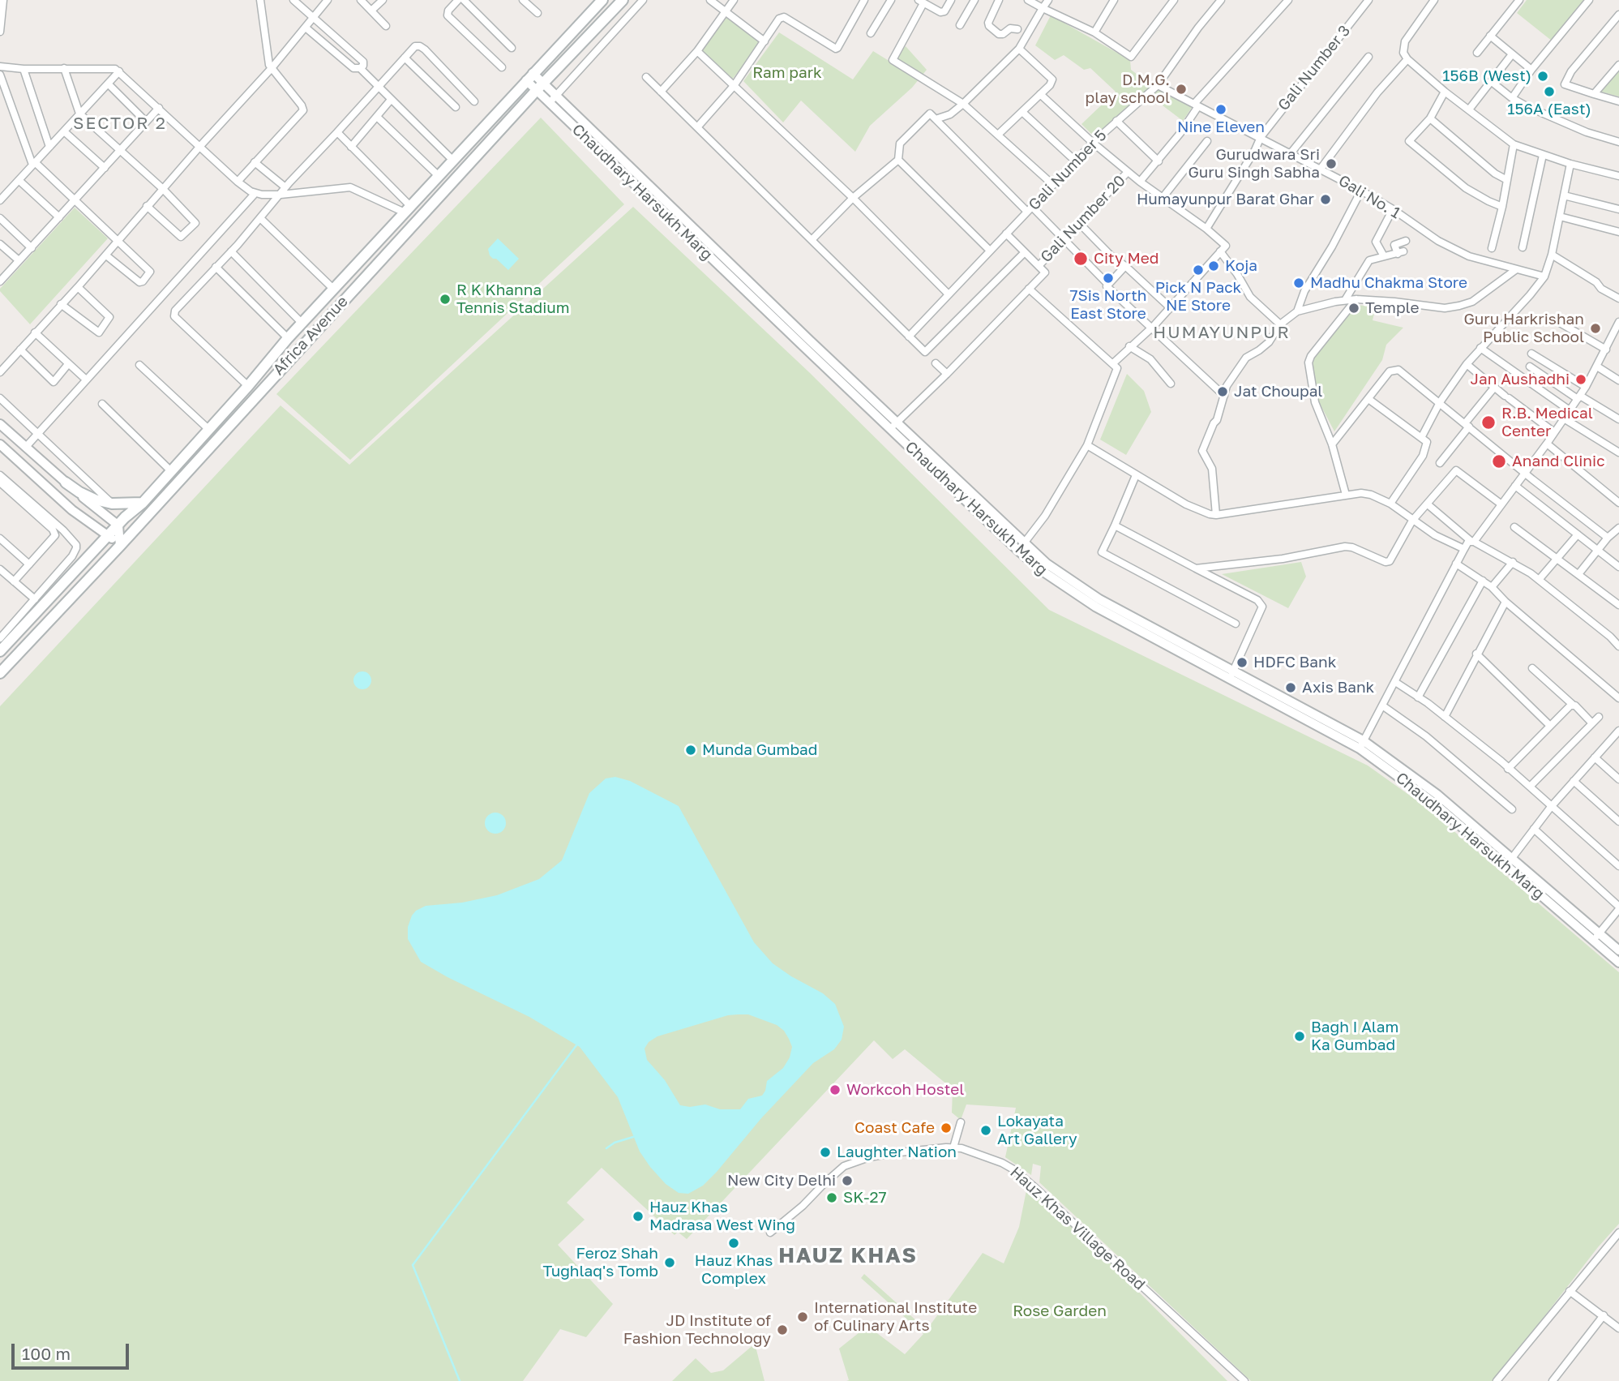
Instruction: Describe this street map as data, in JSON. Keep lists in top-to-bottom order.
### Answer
{
  "streets": {
    "main road": ["Africa Avenue"],
    "street": [
      "Gali Number 3",
      "Gali Number 5",
      "Chaudhary Harsukh Marg",
      "Gali No. 1",
      "Gali Number 20",
      "Hauz Khas Village Road"
    ]
  },
  "crossings": [
    ["Gali Number 3", "Gali No. 1"],
    ["Gali Number 5", "Gali No. 1"],
    ["Chaudhary Harsukh Marg", "Africa Avenue"]
  ],
  "districts": ["SECTOR 2", "HUMAYUNPUR", "HAUZ KHAS"],
  "parks": ["Ram park", "Rose Garden"],
  "places": [
    "156B (West)",
    "D.M.G. play school",
    "156A (East)",
    "Nine Eleven",
    "Gurudwara Sri Guru Singh Sabha",
    "Humayunpur Barat Ghar",
    "City Med",
    "Koja",
    "Pick N Pack NE Store",
    "7Sis North East Store",
    "Madhu Chakma Store",
    "R K Khanna Tennis Stadium",
    "Temple",
    "Guru Harkrishan Public School",
    "Jan Aushadhi",
    "Jat Choupal",
    "R.B. Medical Center",
    "Anand Clinic",
    "HDFC Bank",
    "Axis Bank",
    "Munda Gumbad",
    "Bagh I Alam Ka Gumbad",
    "Workcoh Hostel",
    "Coast Cafe",
    "Lokayata Art Gallery",
    "Laughter Nation",
    "New City Delhi",
    "SK-27",
    "Hauz Khas Madrasa West Wing",
    "Hauz Khas Complex",
    "Feroz Shah Tughlaq's Tomb",
    "International Institute of Culinary Arts",
    "JD Institute of Fashion Technology"
  ],
  "scale_bar": "100 m"
}
